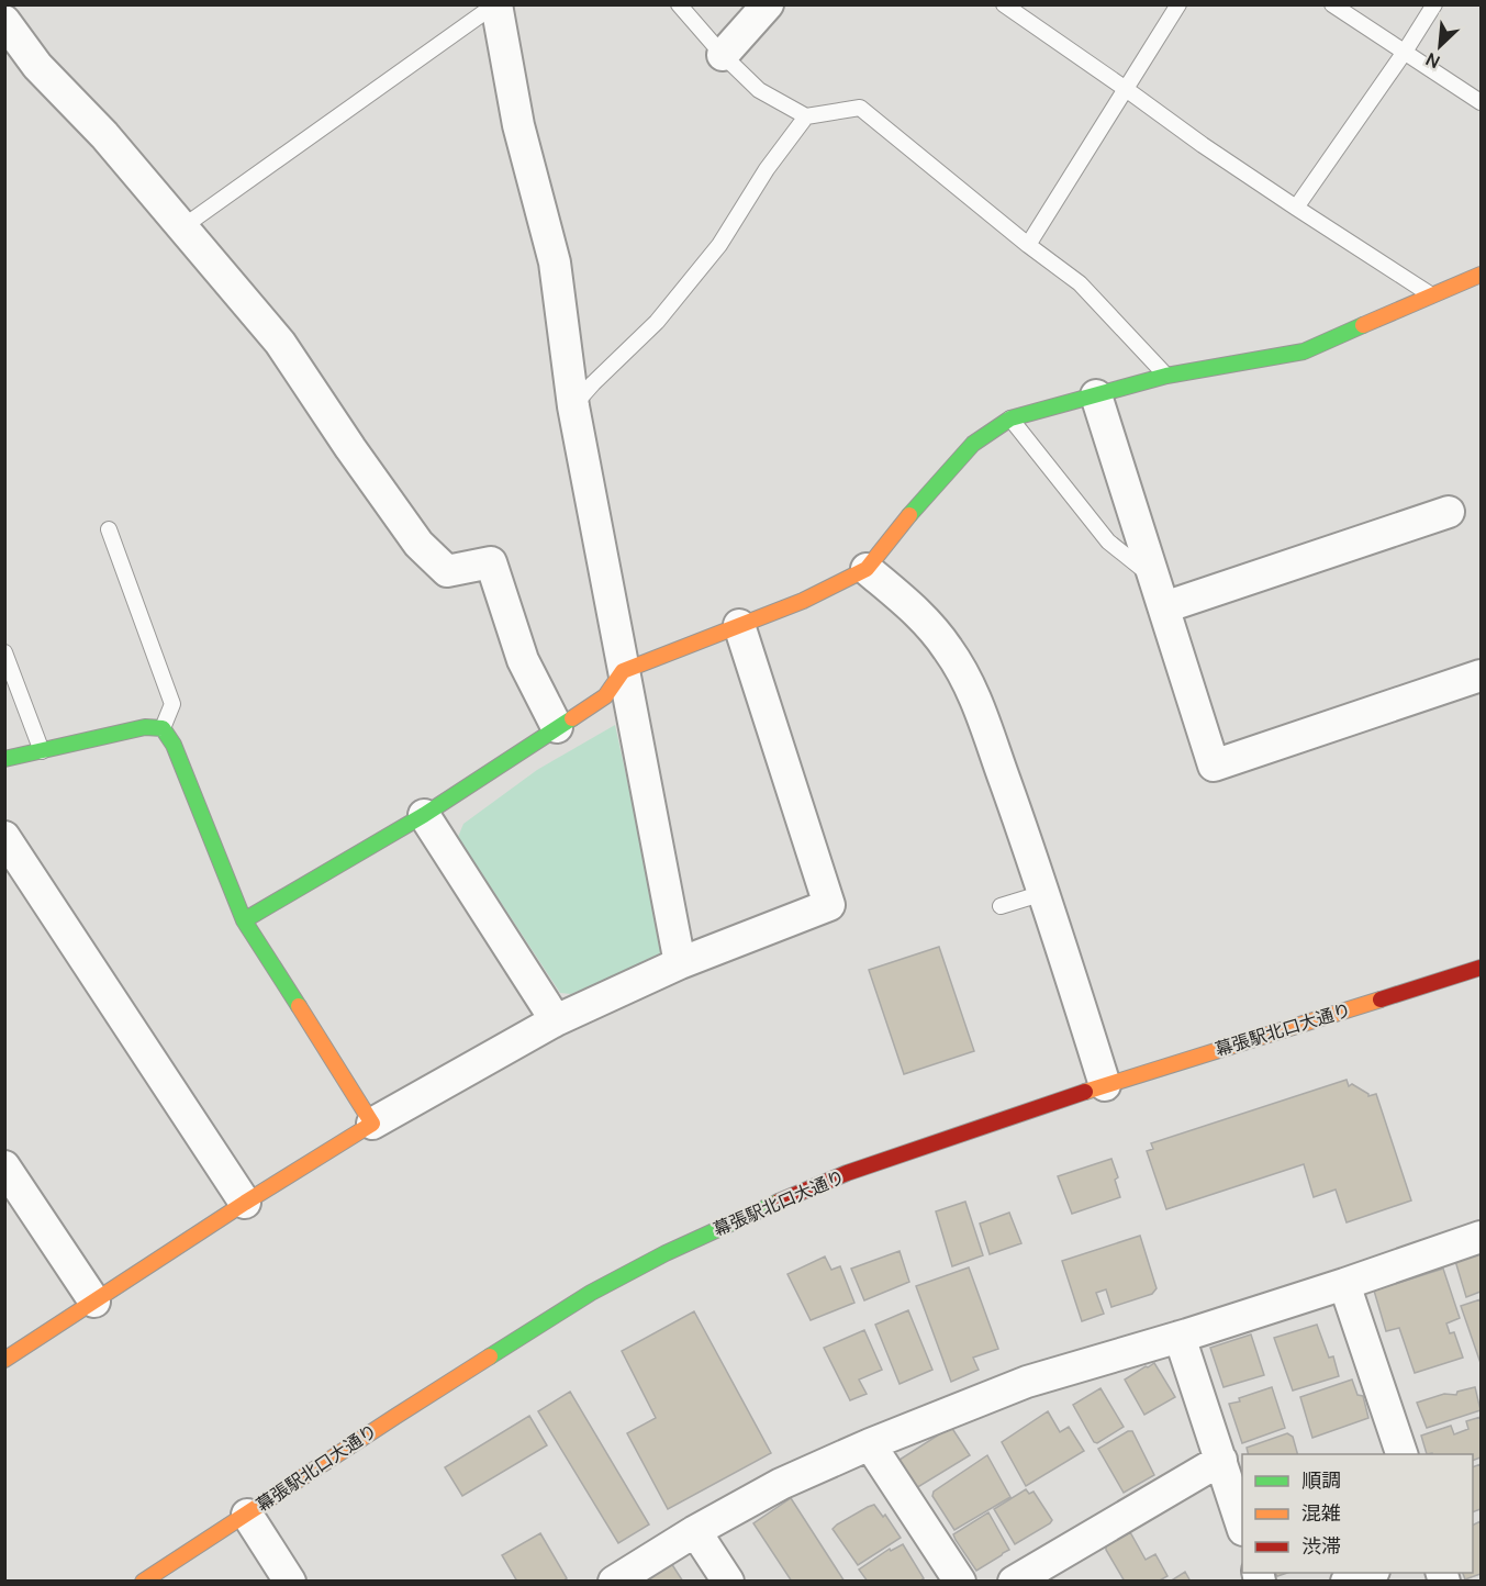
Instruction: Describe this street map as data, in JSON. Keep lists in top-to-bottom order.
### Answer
{
  "streets": {
    "street": ["幕張駅北口大通り"]
  },
  "legend": ["順調", "混雑", "渋滞"],
  "north": "bottom left"
}
